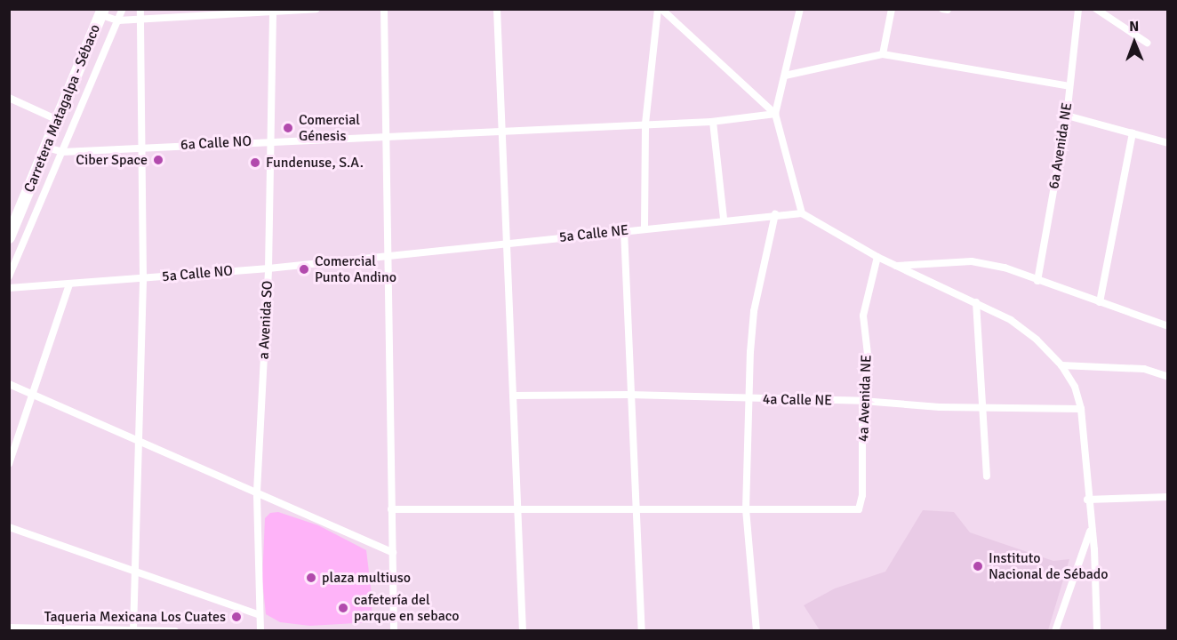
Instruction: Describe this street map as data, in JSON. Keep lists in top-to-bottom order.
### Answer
{
  "streets": {
    "main road": ["Carretera Matagalpa - Sébaco"],
    "street": [
      "6a Calle NO",
      "6a Avenida NE",
      "5a Calle NE",
      "5a Calle NO",
      "a Avenida SO",
      "4a Avenida NE",
      "4a Calle NE"
    ]
  },
  "crossings": [
    ["Carretera Matagalpa - Sébaco", "6a Calle NO"],
    ["6a Calle NO", "a Avenida SO"],
    ["5a Calle NE", "5a Calle NO"],
    ["5a Calle NO", "a Avenida SO"],
    ["4a Avenida NE", "4a Calle NE"]
  ],
  "places": [
    "Comercial Génesis",
    "Ciber Space",
    "Fundenuse, S.A.",
    "Comercial Punto Andino",
    "Instituto Nacional de Sébado",
    "plaza multiuso",
    "cafetería del parque en sebaco",
    "Taqueria Mexicana Los Cuates"
  ],
  "north": "top"
}
